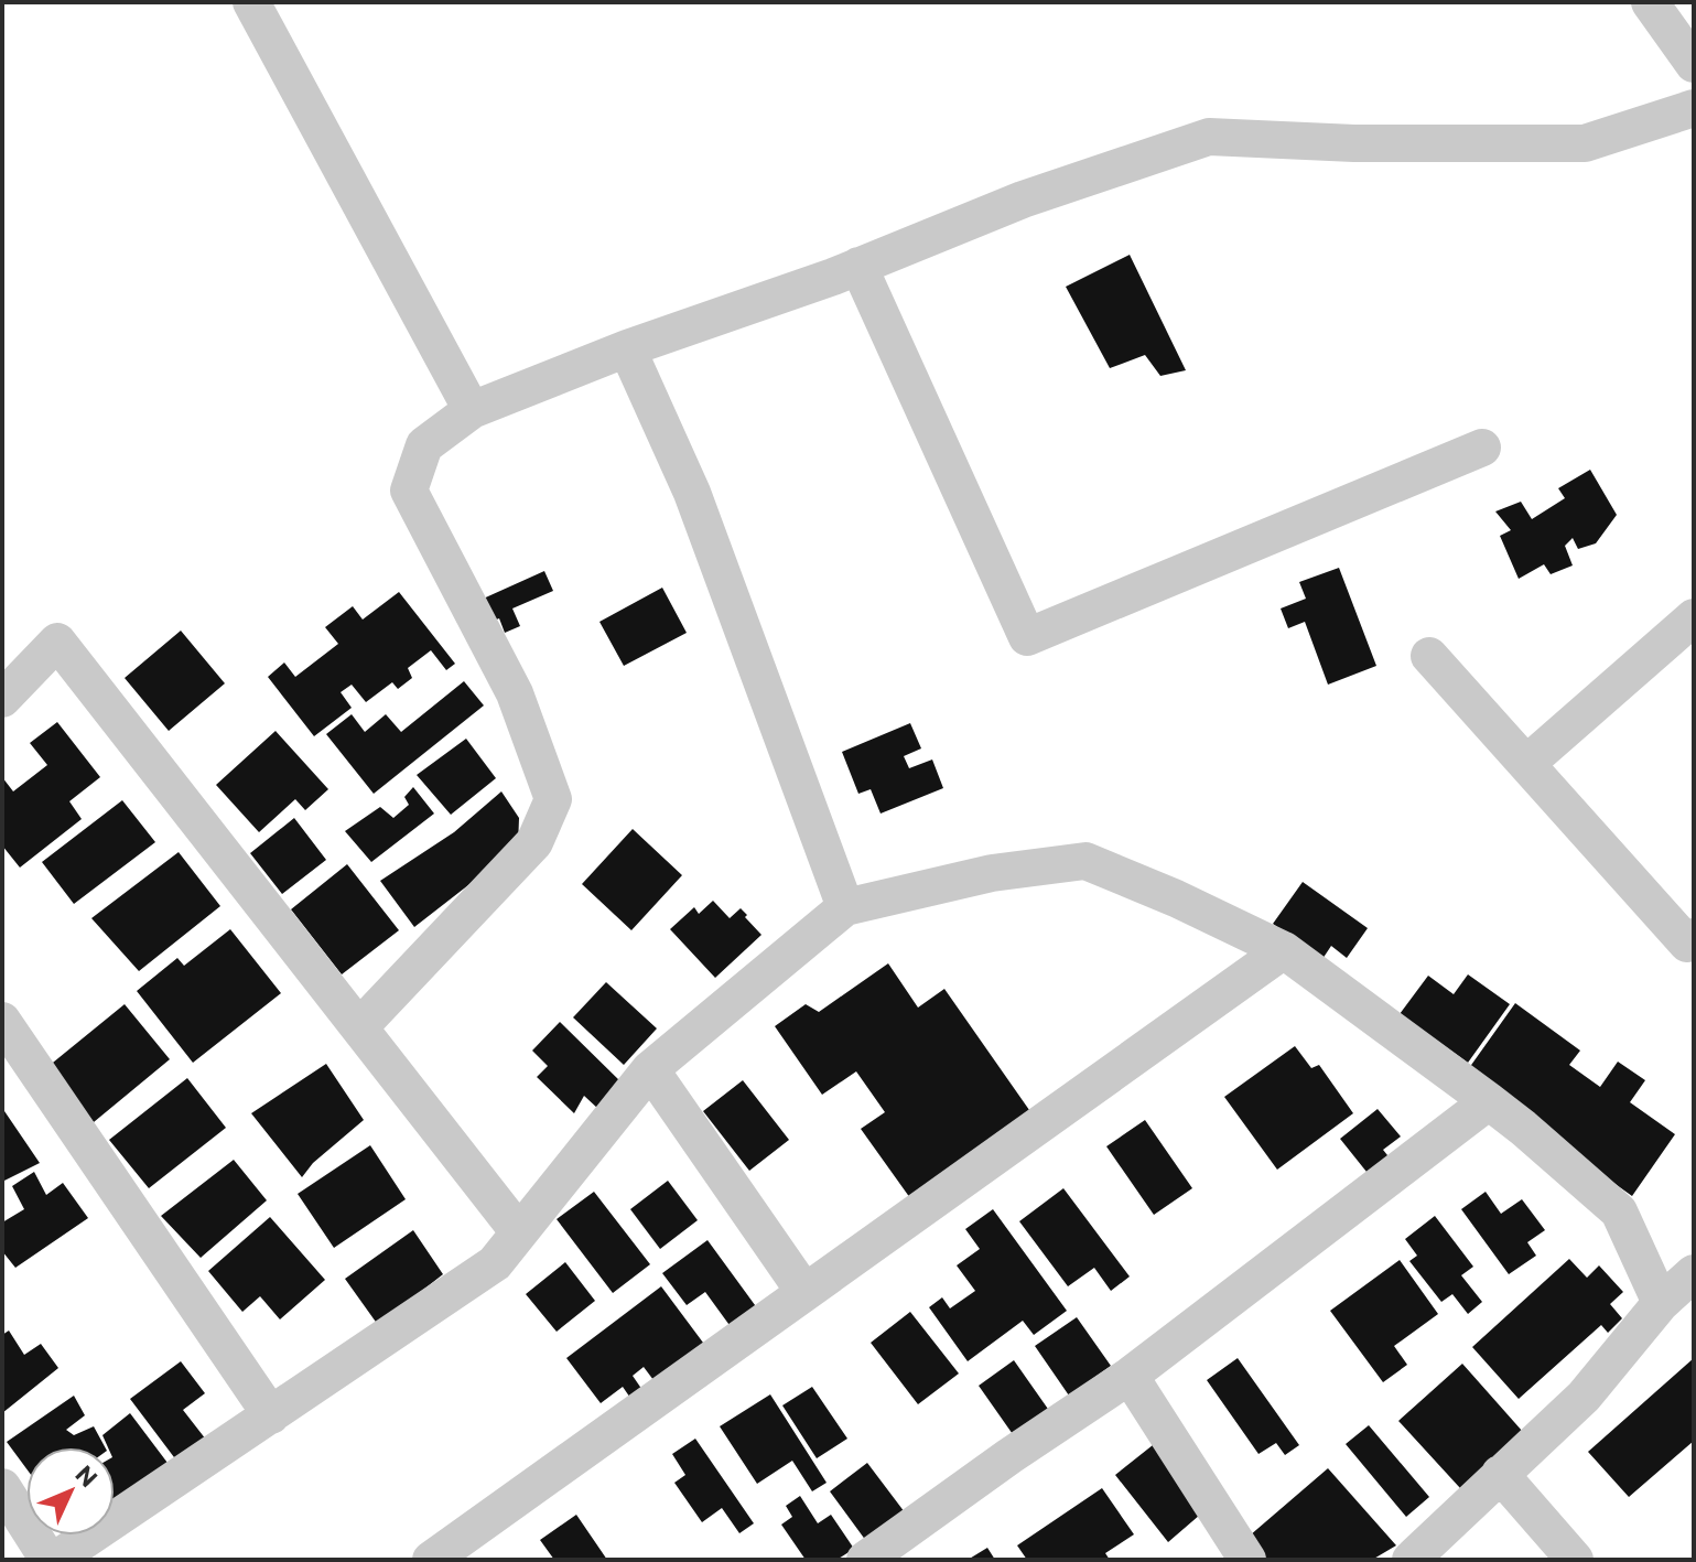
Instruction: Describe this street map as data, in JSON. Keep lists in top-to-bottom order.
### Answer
{
  "north": "top right"
}
